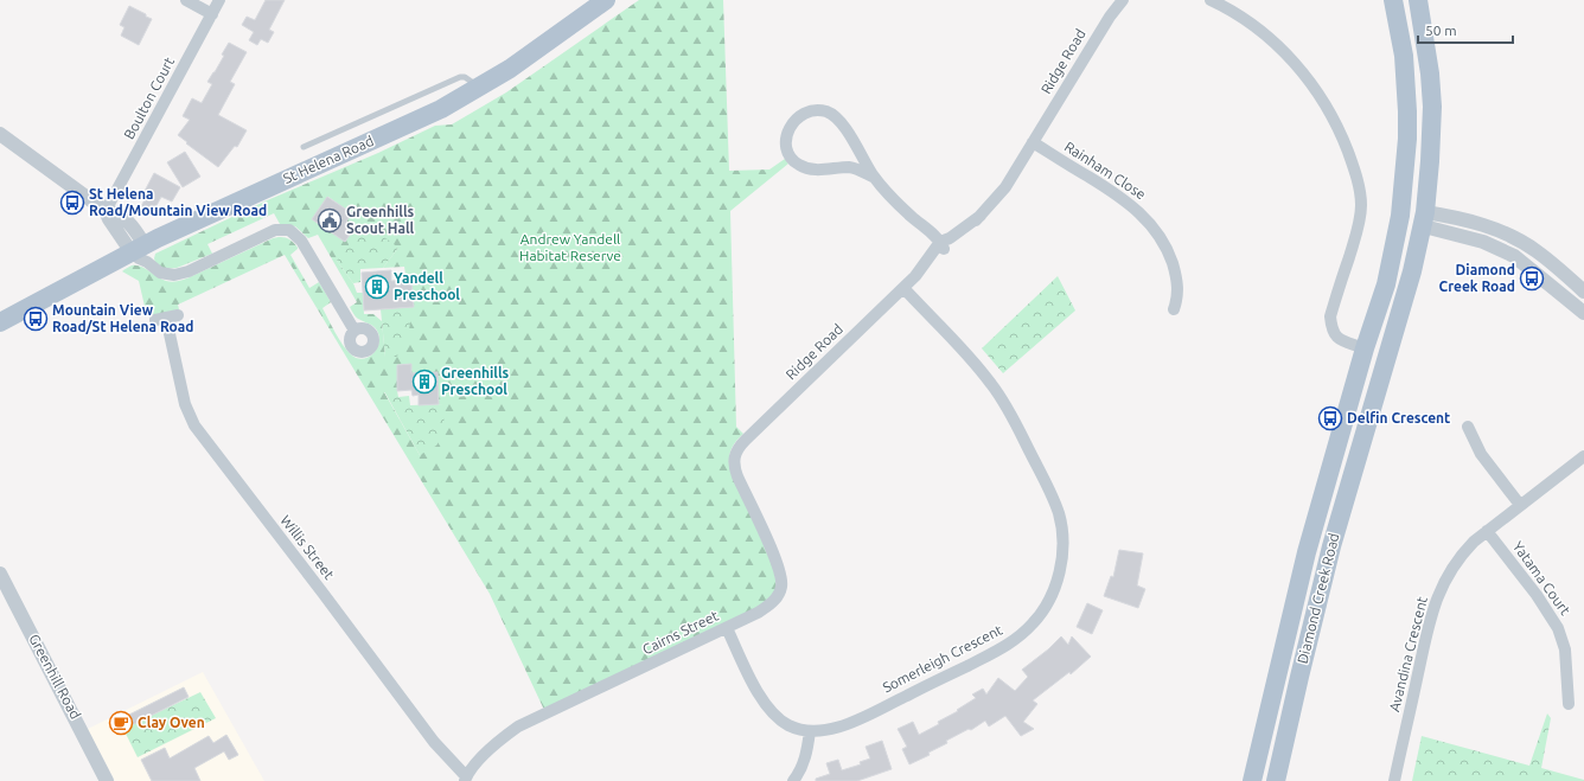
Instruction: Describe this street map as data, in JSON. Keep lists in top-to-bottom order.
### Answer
{
  "streets": {
    "main road": ["St Helena Road", "Diamond Creek Road"],
    "street": [
      "Ridge Road",
      "Boulton Court",
      "Rainham Close",
      "Willis Street",
      "Yatama Court",
      "Cairns Street",
      "Avandina Crescent",
      "Somerleigh Crescent",
      "Greenhill Road"
    ]
  },
  "crossings": [
    ["Ridge Road", "Rainham Close"],
    ["Ridge Road", "Cairns Street"],
    ["Ridge Road", "Somerleigh Crescent"],
    ["Willis Street", "Cairns Street"],
    ["Yatama Court", "Avandina Crescent"],
    ["Cairns Street", "Somerleigh Crescent"]
  ],
  "parks": ["Andrew Yandell Habitat Reserve"],
  "places": {
    "bus stop": [
      "St Helena Road/Mountain View Road",
      "Diamond Creek Road",
      "Mountain View Road/St Helena Road",
      "Delfin Crescent"
    ],
    "public building": ["Greenhills Scout Hall"],
    "building": ["Yandell Preschool", "Greenhills Preschool"],
    "cafe": ["Clay Oven"]
  },
  "scale_bar": "50 m"
}
